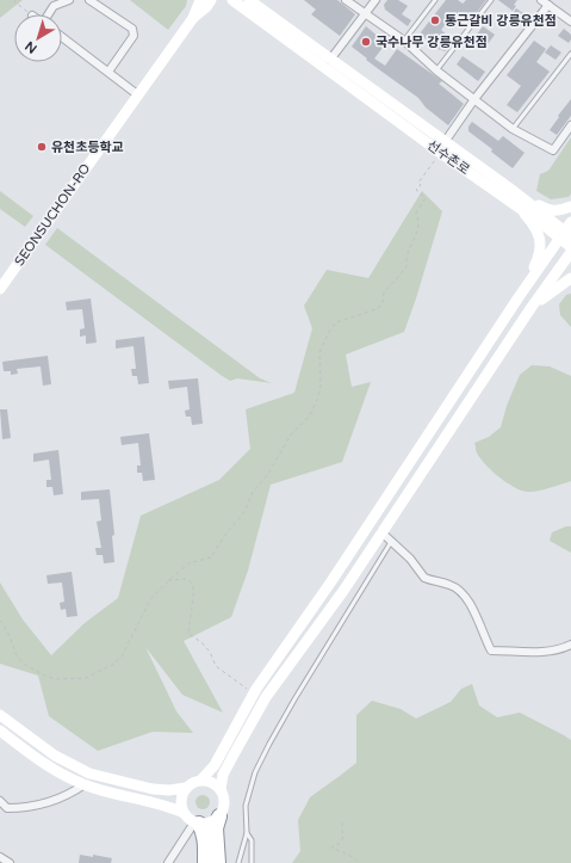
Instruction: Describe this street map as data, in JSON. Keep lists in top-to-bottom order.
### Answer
{
  "streets": {
    "street": ["선수촌로", "SEONSUCHON-RO"]
  },
  "places": ["통근갈비 강릉유천점", "국수나무 강릉유천점", "유천초등학교"],
  "north": "bottom left"
}
